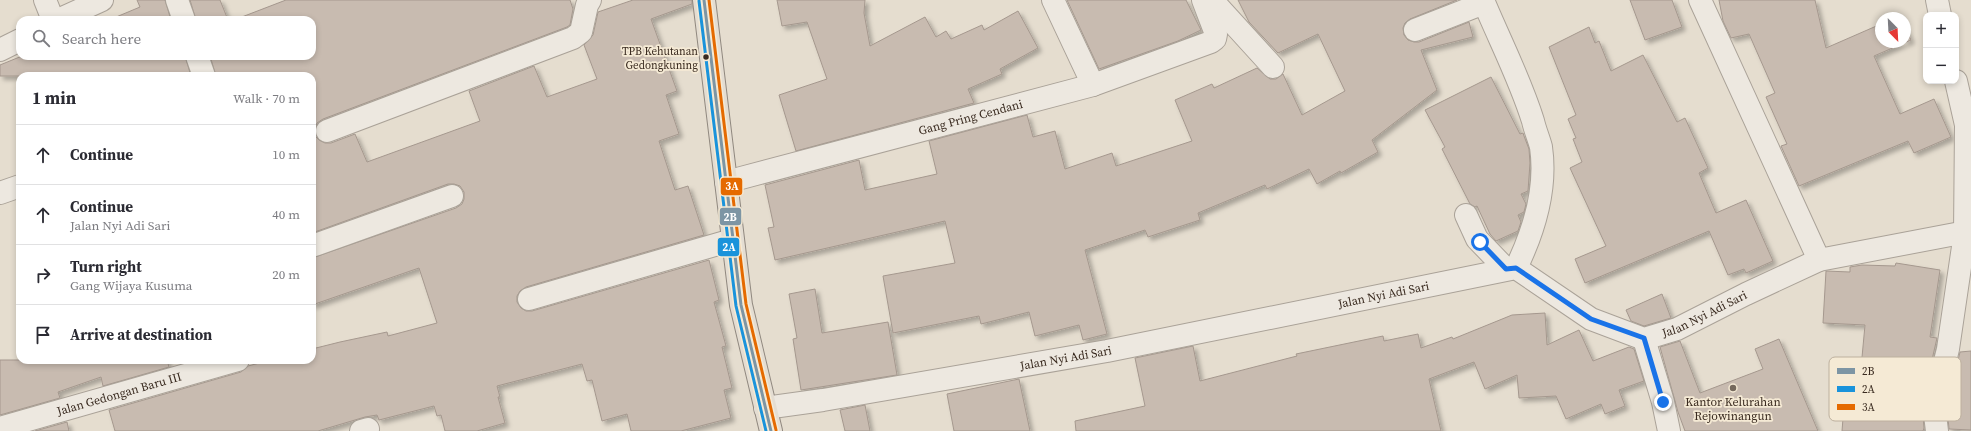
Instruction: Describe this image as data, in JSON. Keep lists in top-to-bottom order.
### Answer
{
  "streets": {
    "street": ["Gang Pring Cendani", "Jalan Nyi Adi Sari", "Jalan Gedongan Baru III"]
  },
  "places": ["TPB Kehutanan Gedongkuning", "Kantor Kelurahan Rejowinangun"],
  "lines": ["transit line 2B", "transit line 3A", "transit line 2A"],
  "legend": ["2B", "2A", "3A"],
  "north": "bottom right",
  "page": {
    "map_buttons": ["+", "−"],
    "search": "Search here",
    "heading": ["1 min", "Walk · 70 m"],
    "list": [
      ["Continue", "10 m"],
      ["Continue", "Jalan Nyi Adi Sari", "40 m"],
      ["Turn right", "Gang Wijaya Kusuma", "20 m"],
      "Arrive at destination"
    ]
  }
}
